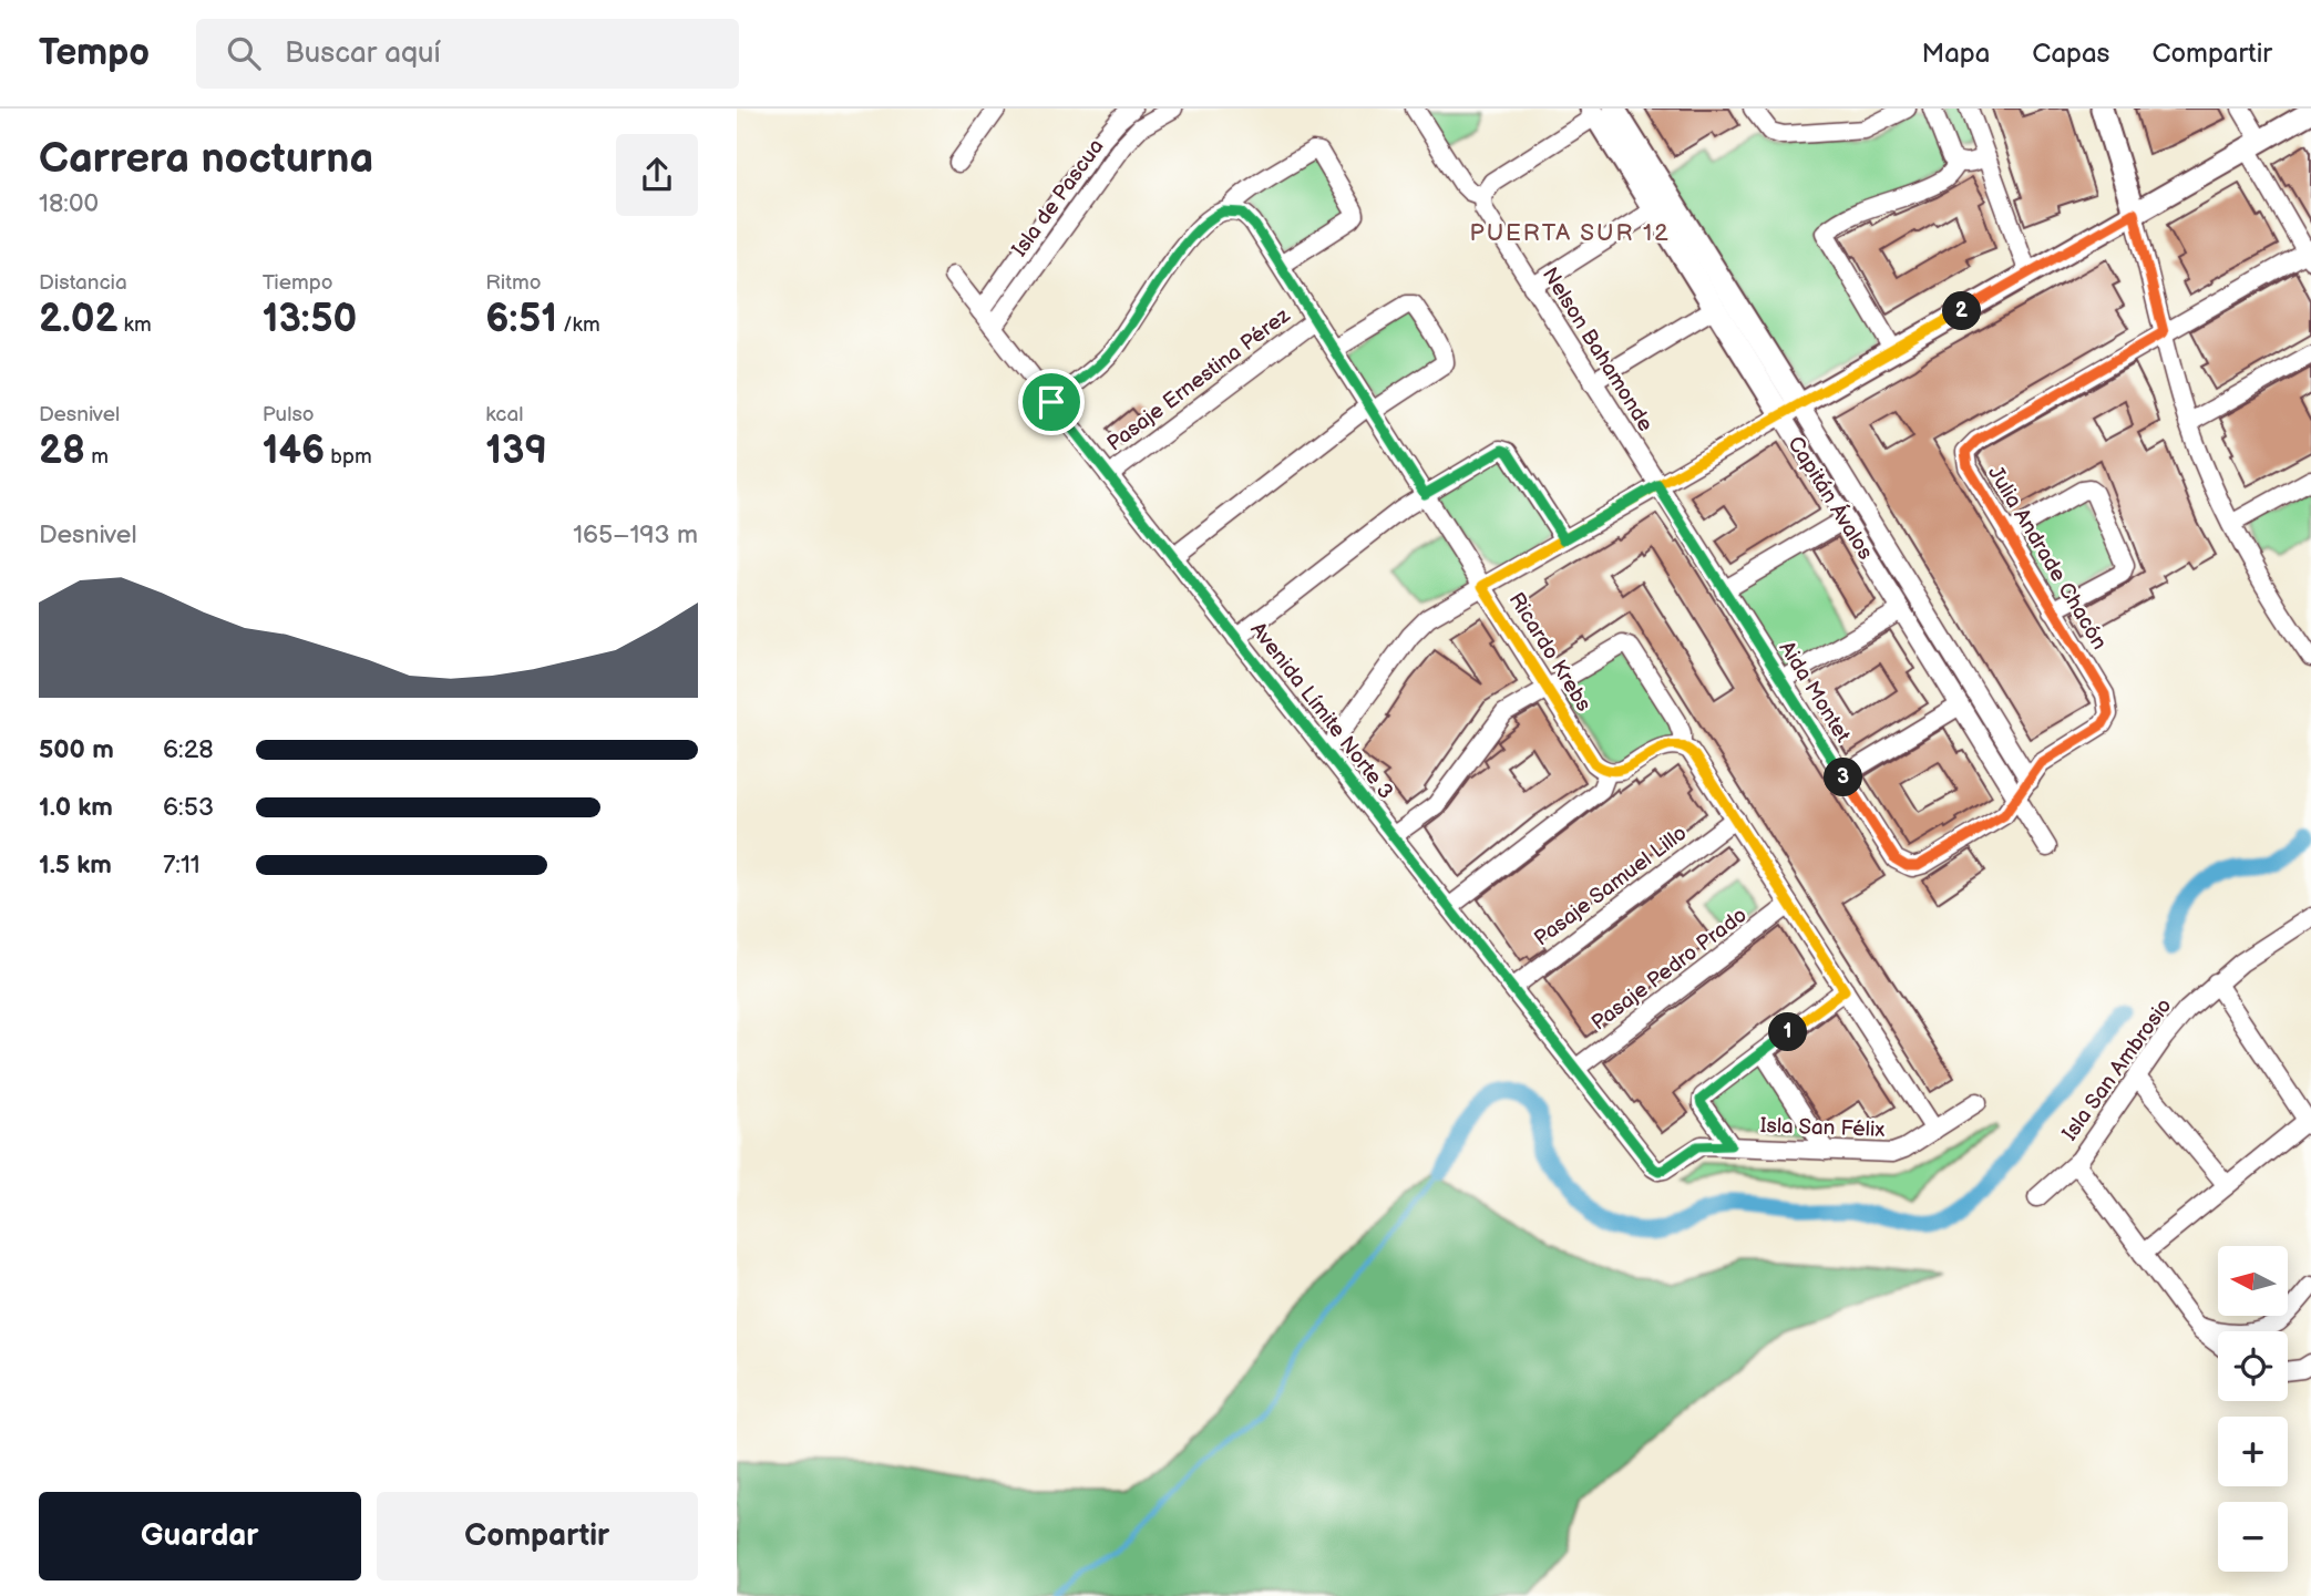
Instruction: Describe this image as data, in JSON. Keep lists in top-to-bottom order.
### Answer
{
  "streets": {
    "street": [
      "Isla de Pascua",
      "Nelson Bahamonde",
      "Pasaje Ernestina Pérez",
      "Capitán Ávalos",
      "Julia Andrade Chacón",
      "Ricardo Krebs",
      "Aida Montet",
      "Avenida Límite Norte 3",
      "Pasaje Samuel Lillo",
      "Pasaje Pedro Prado",
      "Isla San Ambrosio",
      "Isla San Félix"
    ]
  },
  "crossings": [
    ["Isla de Pascua", "Avenida Límite Norte 3"],
    ["Nelson Bahamonde", "Aida Montet"],
    ["Pasaje Ernestina Pérez", "Ricardo Krebs"],
    ["Pasaje Ernestina Pérez", "Avenida Límite Norte 3"],
    ["Capitán Ávalos", "Julia Andrade Chacón"],
    ["Capitán Ávalos", "Aida Montet"],
    ["Julia Andrade Chacón", "Aida Montet"],
    ["Avenida Límite Norte 3", "Pasaje Samuel Lillo"],
    ["Avenida Límite Norte 3", "Pasaje Pedro Prado"],
    ["Avenida Límite Norte 3", "Isla San Félix"]
  ],
  "districts": ["PUERTA SUR 12"],
  "north": "left",
  "page": {
    "header": "Tempo",
    "search": "Buscar aquí",
    "nav": ["Mapa", "Capas", "Compartir"],
    "heading": ["Carrera nocturna", "18:00"],
    "stats": [
      ["Distancia", "2.02 km"],
      ["Tiempo", "13:50"],
      ["Ritmo", "6:51 /km"],
      ["Desnivel", "28 m"],
      ["Pulso", "146 bpm"],
      ["kcal", "139"]
    ],
    "pins": ["2", "3", "1"],
    "chart": ["Desnivel", "165–193 m"],
    "list": [
      {
        "name": "500 m",
        "note": "6:28"
      },
      {
        "name": "1.0 km",
        "note": "6:53"
      },
      {
        "name": "1.5 km",
        "note": "7:11"
      }
    ],
    "map_buttons": ["+", "−"],
    "buttons": ["Guardar", "Compartir"]
  }
}
